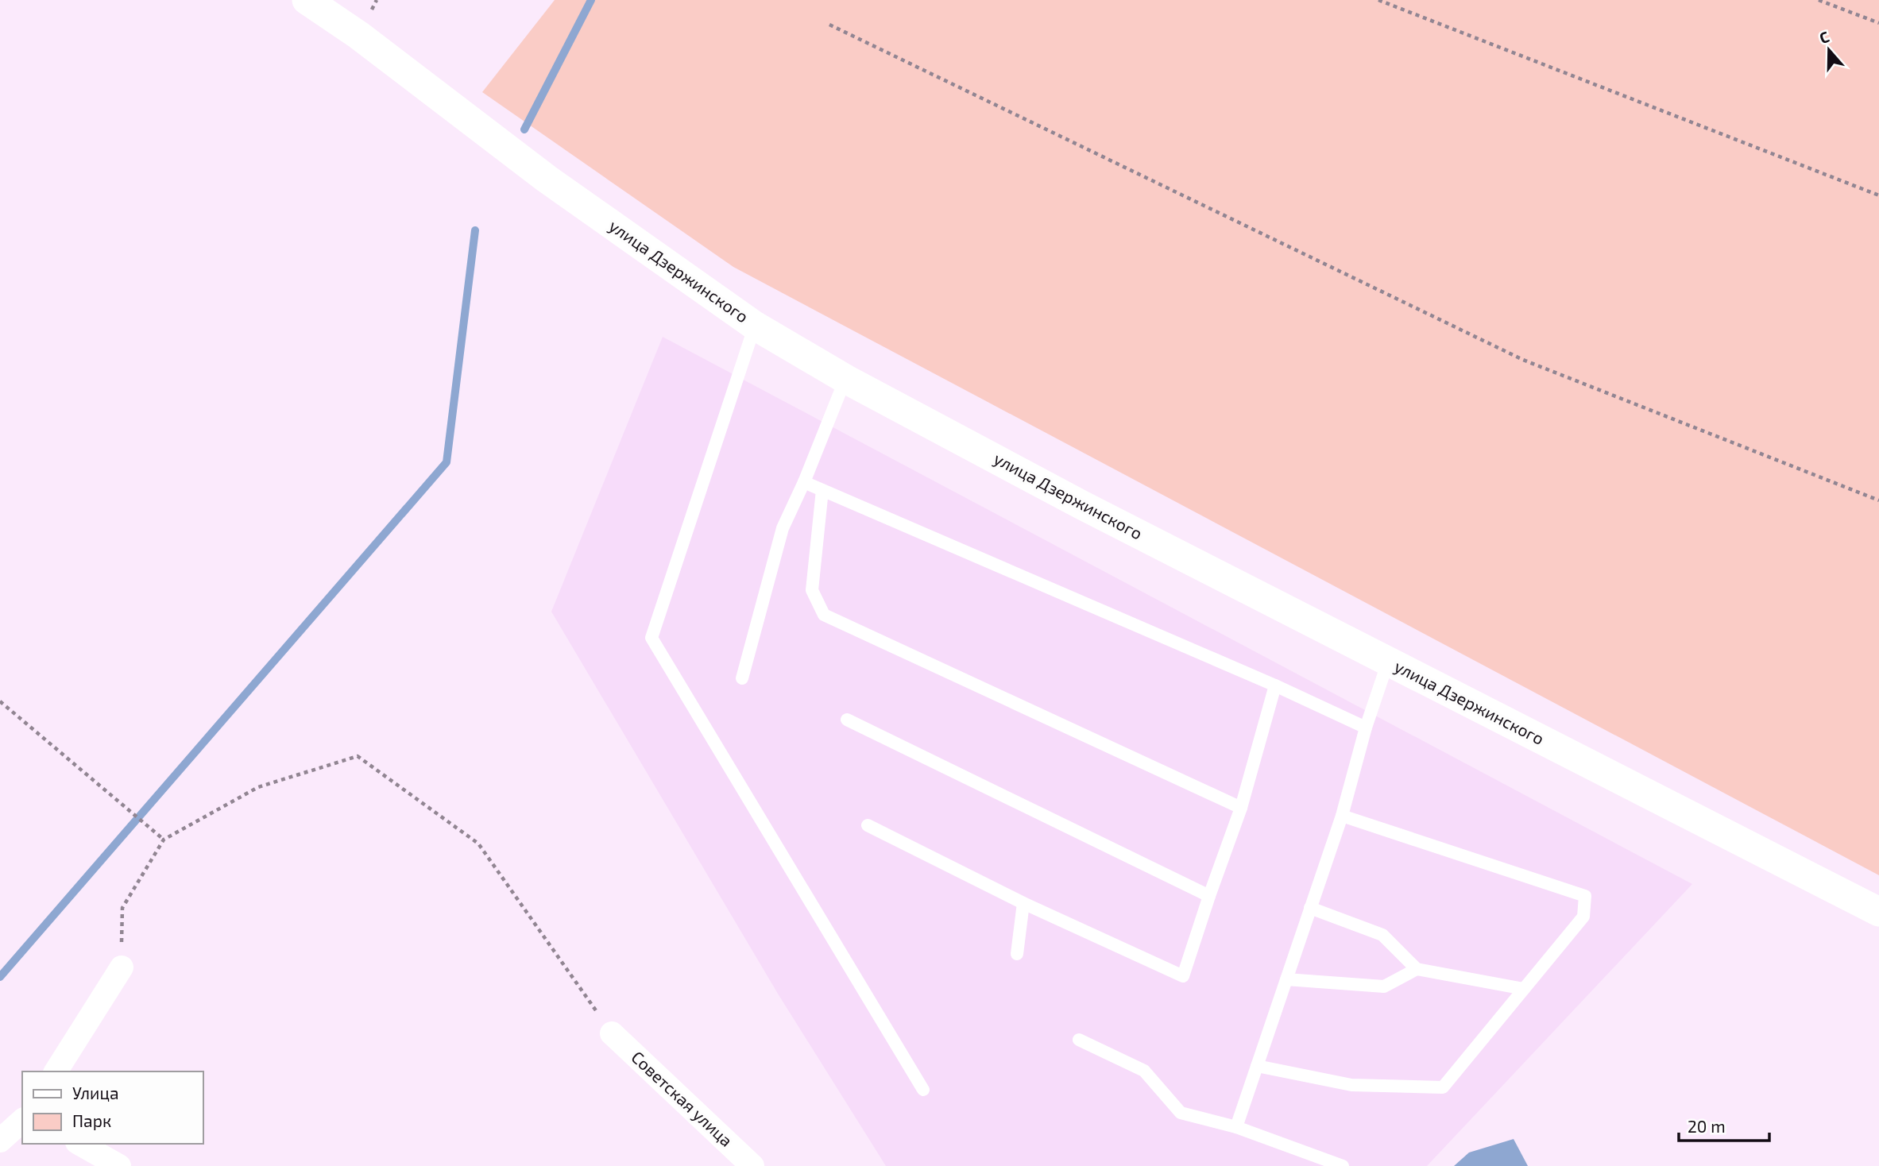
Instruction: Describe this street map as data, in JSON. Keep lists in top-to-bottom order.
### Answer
{
  "streets": {
    "street": ["улица Дзержинского", "Советская улица"]
  },
  "legend": ["Улица", "Парк"],
  "scale_bar": "20 m",
  "north": "top"
}
